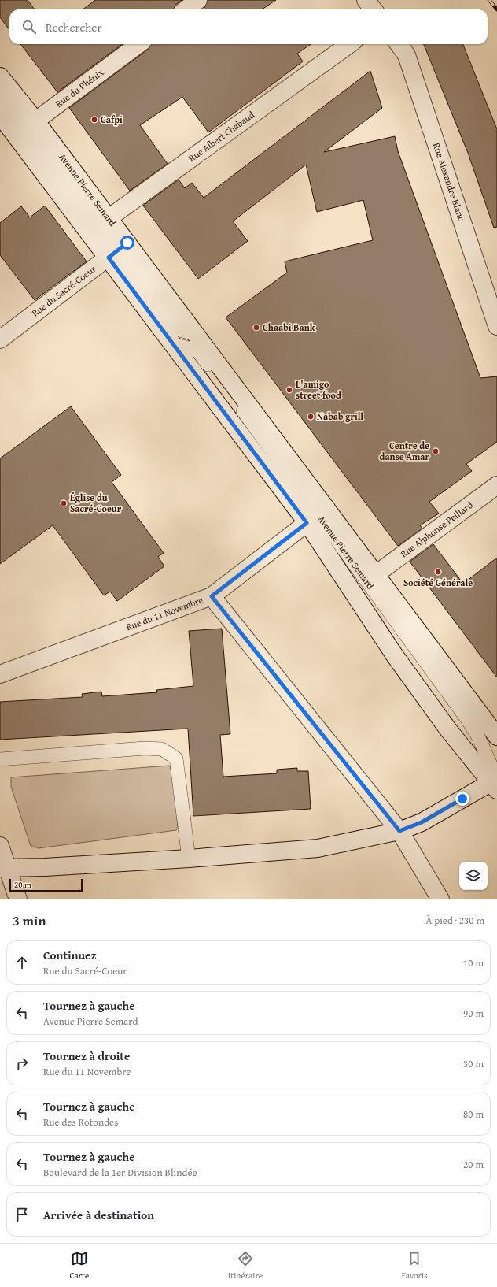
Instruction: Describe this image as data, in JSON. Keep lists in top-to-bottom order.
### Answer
{
  "streets": {
    "street": [
      "Rue du Phénix",
      "Rue Albert Chabaud",
      "Rue Alexandre Blanc",
      "Avenue Pierre Semard",
      "Rue du Sacré-Coeur",
      "Rue Alphonse Peillard",
      "Rue du 11 Novembre"
    ]
  },
  "crossings": [
    ["Rue du Phénix", "Avenue Pierre Semard"],
    ["Rue Albert Chabaud", "Avenue Pierre Semard"],
    ["Avenue Pierre Semard", "Rue du Sacré-Coeur"],
    ["Avenue Pierre Semard", "Rue Alphonse Peillard"],
    ["Avenue Pierre Semard", "Rue du 11 Novembre"]
  ],
  "places": [
    "Cafpi",
    "Chaabi Bank",
    "L'amigo street food",
    "Nabab grill",
    "Centre de danse Amar",
    "Église du Sacré-Coeur",
    "Société Générale"
  ],
  "scale_bar": "20 m",
  "page": {
    "search": "Rechercher",
    "scale": "20 m",
    "heading": ["3 min", "À pied · 230 m"],
    "list": [
      ["Continuez", "Rue du Sacré-Coeur", "10 m"],
      ["Tournez à gauche", "Avenue Pierre Semard", "90 m"],
      ["Tournez à droite", "Rue du 11 Novembre", "30 m"],
      ["Tournez à gauche", "Rue des Rotondes", "80 m"],
      ["Tournez à gauche", "Boulevard de la 1er Division Blindée", "20 m"],
      "Arrivée à destination"
    ],
    "nav": ["Carte", "Itinéraire", "Favoris"]
  }
}
